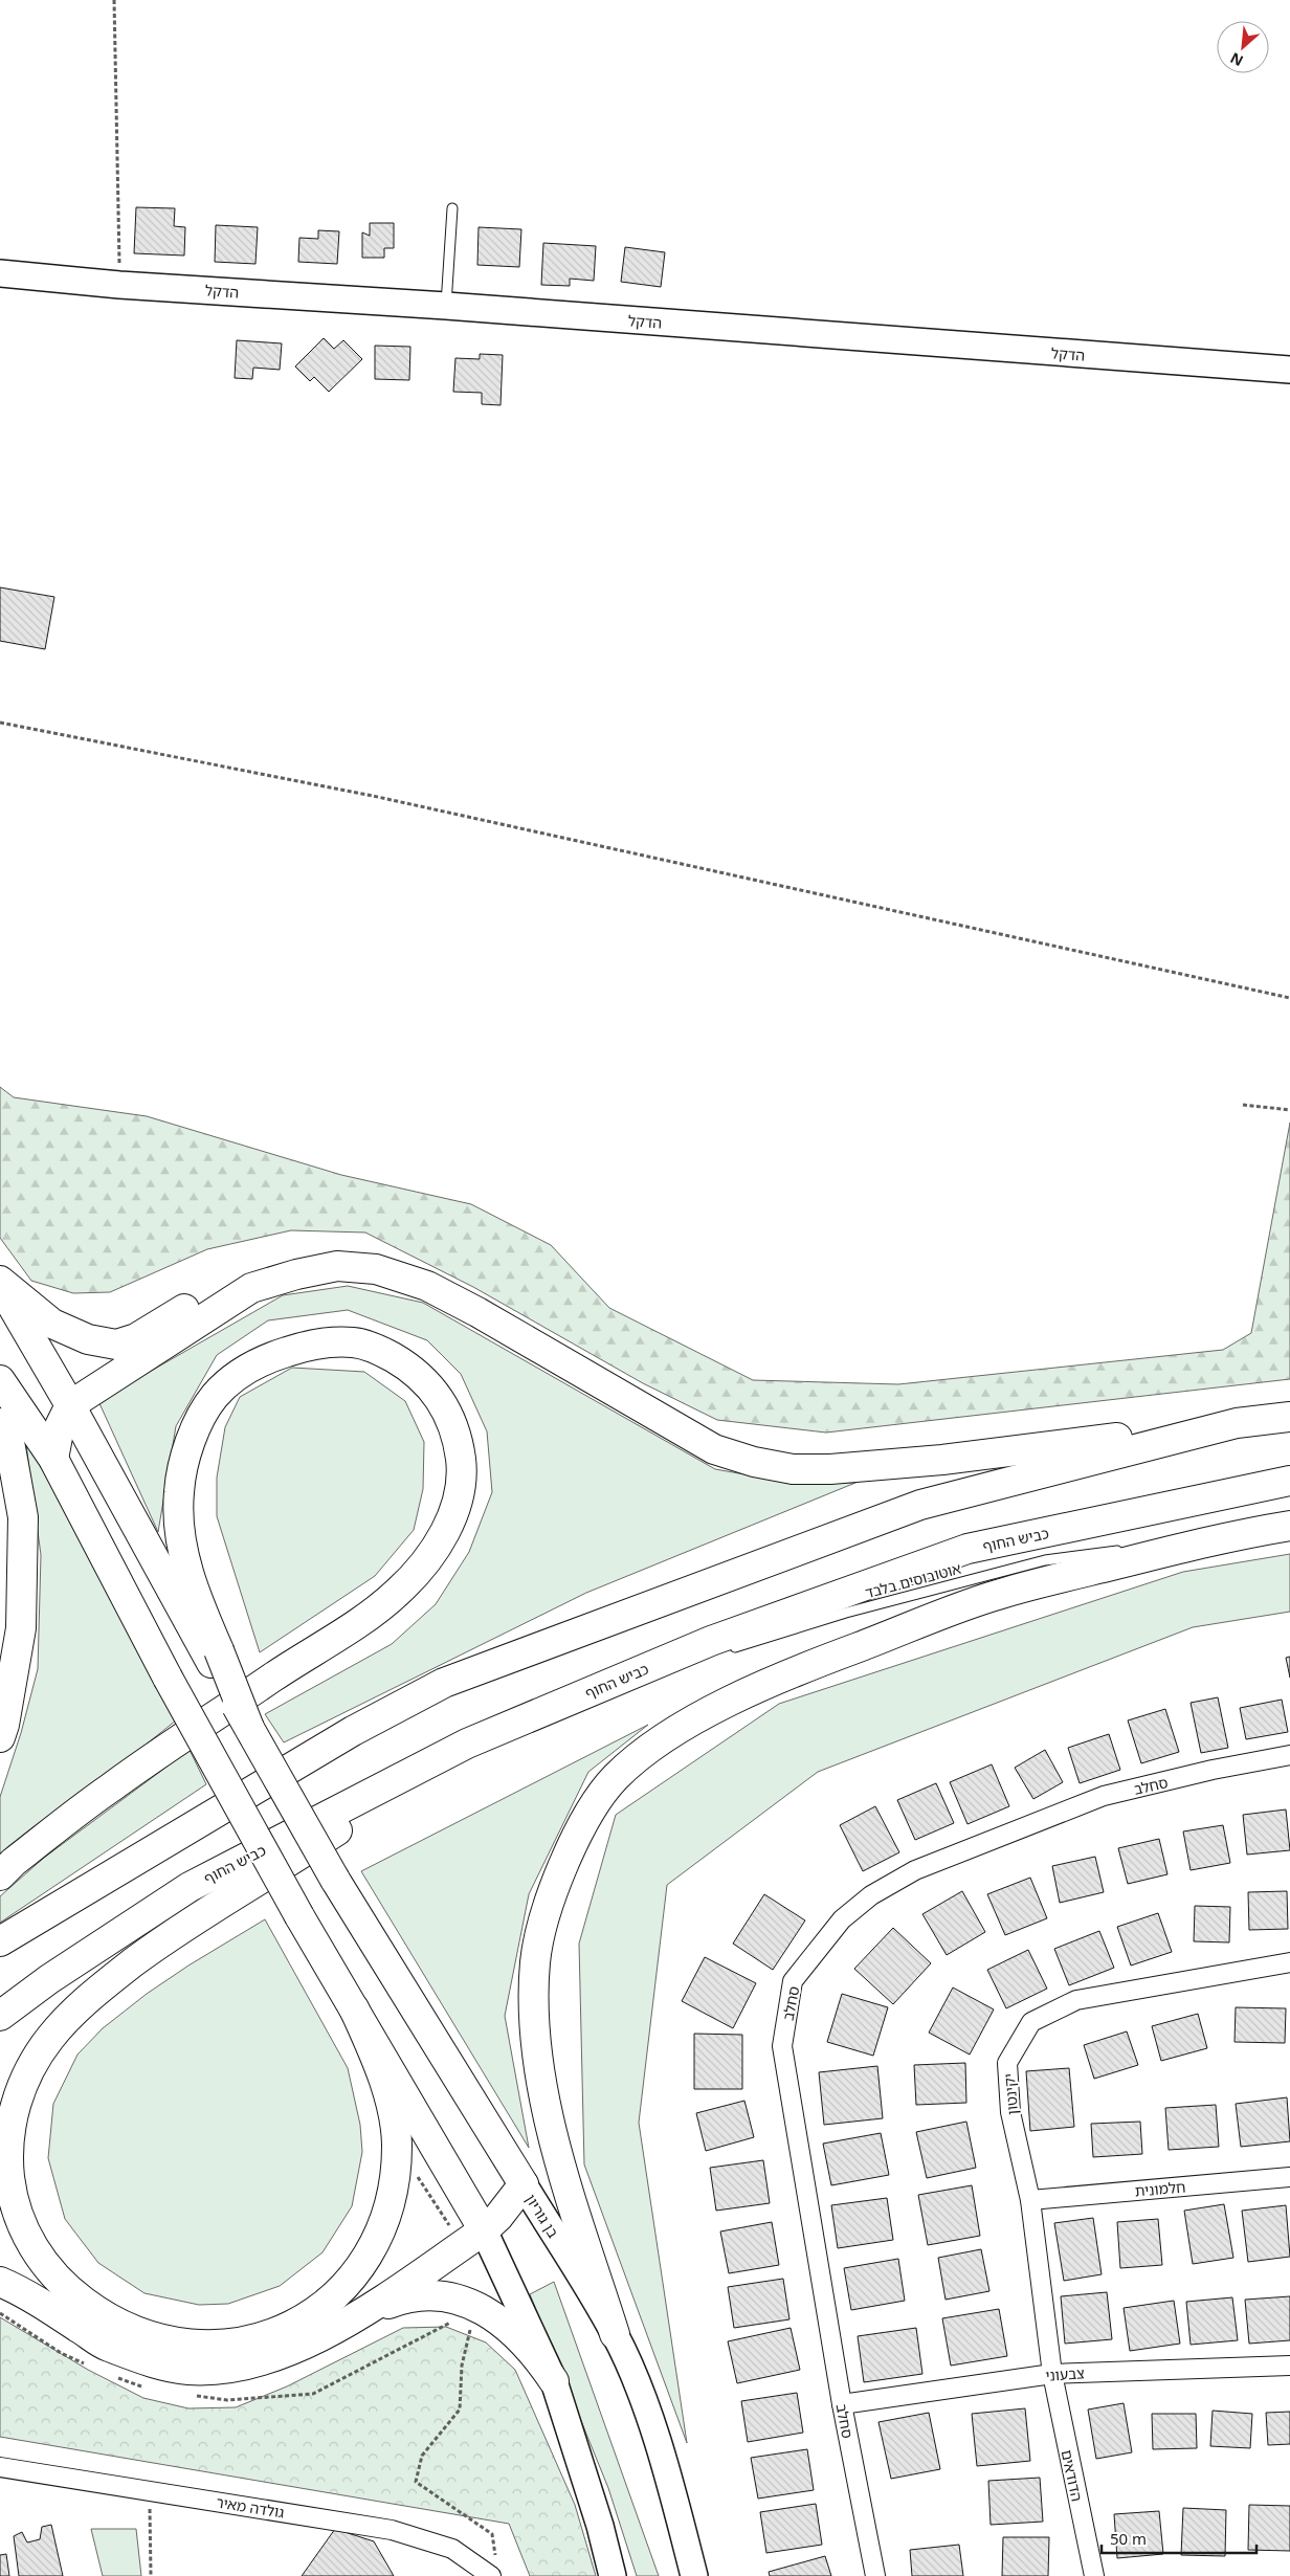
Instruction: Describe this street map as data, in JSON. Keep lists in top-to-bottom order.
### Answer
{
  "streets": {
    "main road": ["כביש החוף", "בן גוריון"],
    "street": [
      "הדקל",
      "סחלב",
      "יקינטון",
      "חלמונית",
      "צבעוני",
      "הדודאים",
      "גולדה מאיר"
    ],
    "lane": ["אוטובוסים בלבד"]
  },
  "crossings": [
    ["סחלב", "צבעוני"],
    ["יקינטון", "חלמונית"],
    ["יקינטון", "צבעוני"],
    ["יקינטון", "הדודאים"],
    ["צבעוני", "הדודאים"]
  ],
  "scale_bar": "50 m",
  "north": "bottom left"
}
